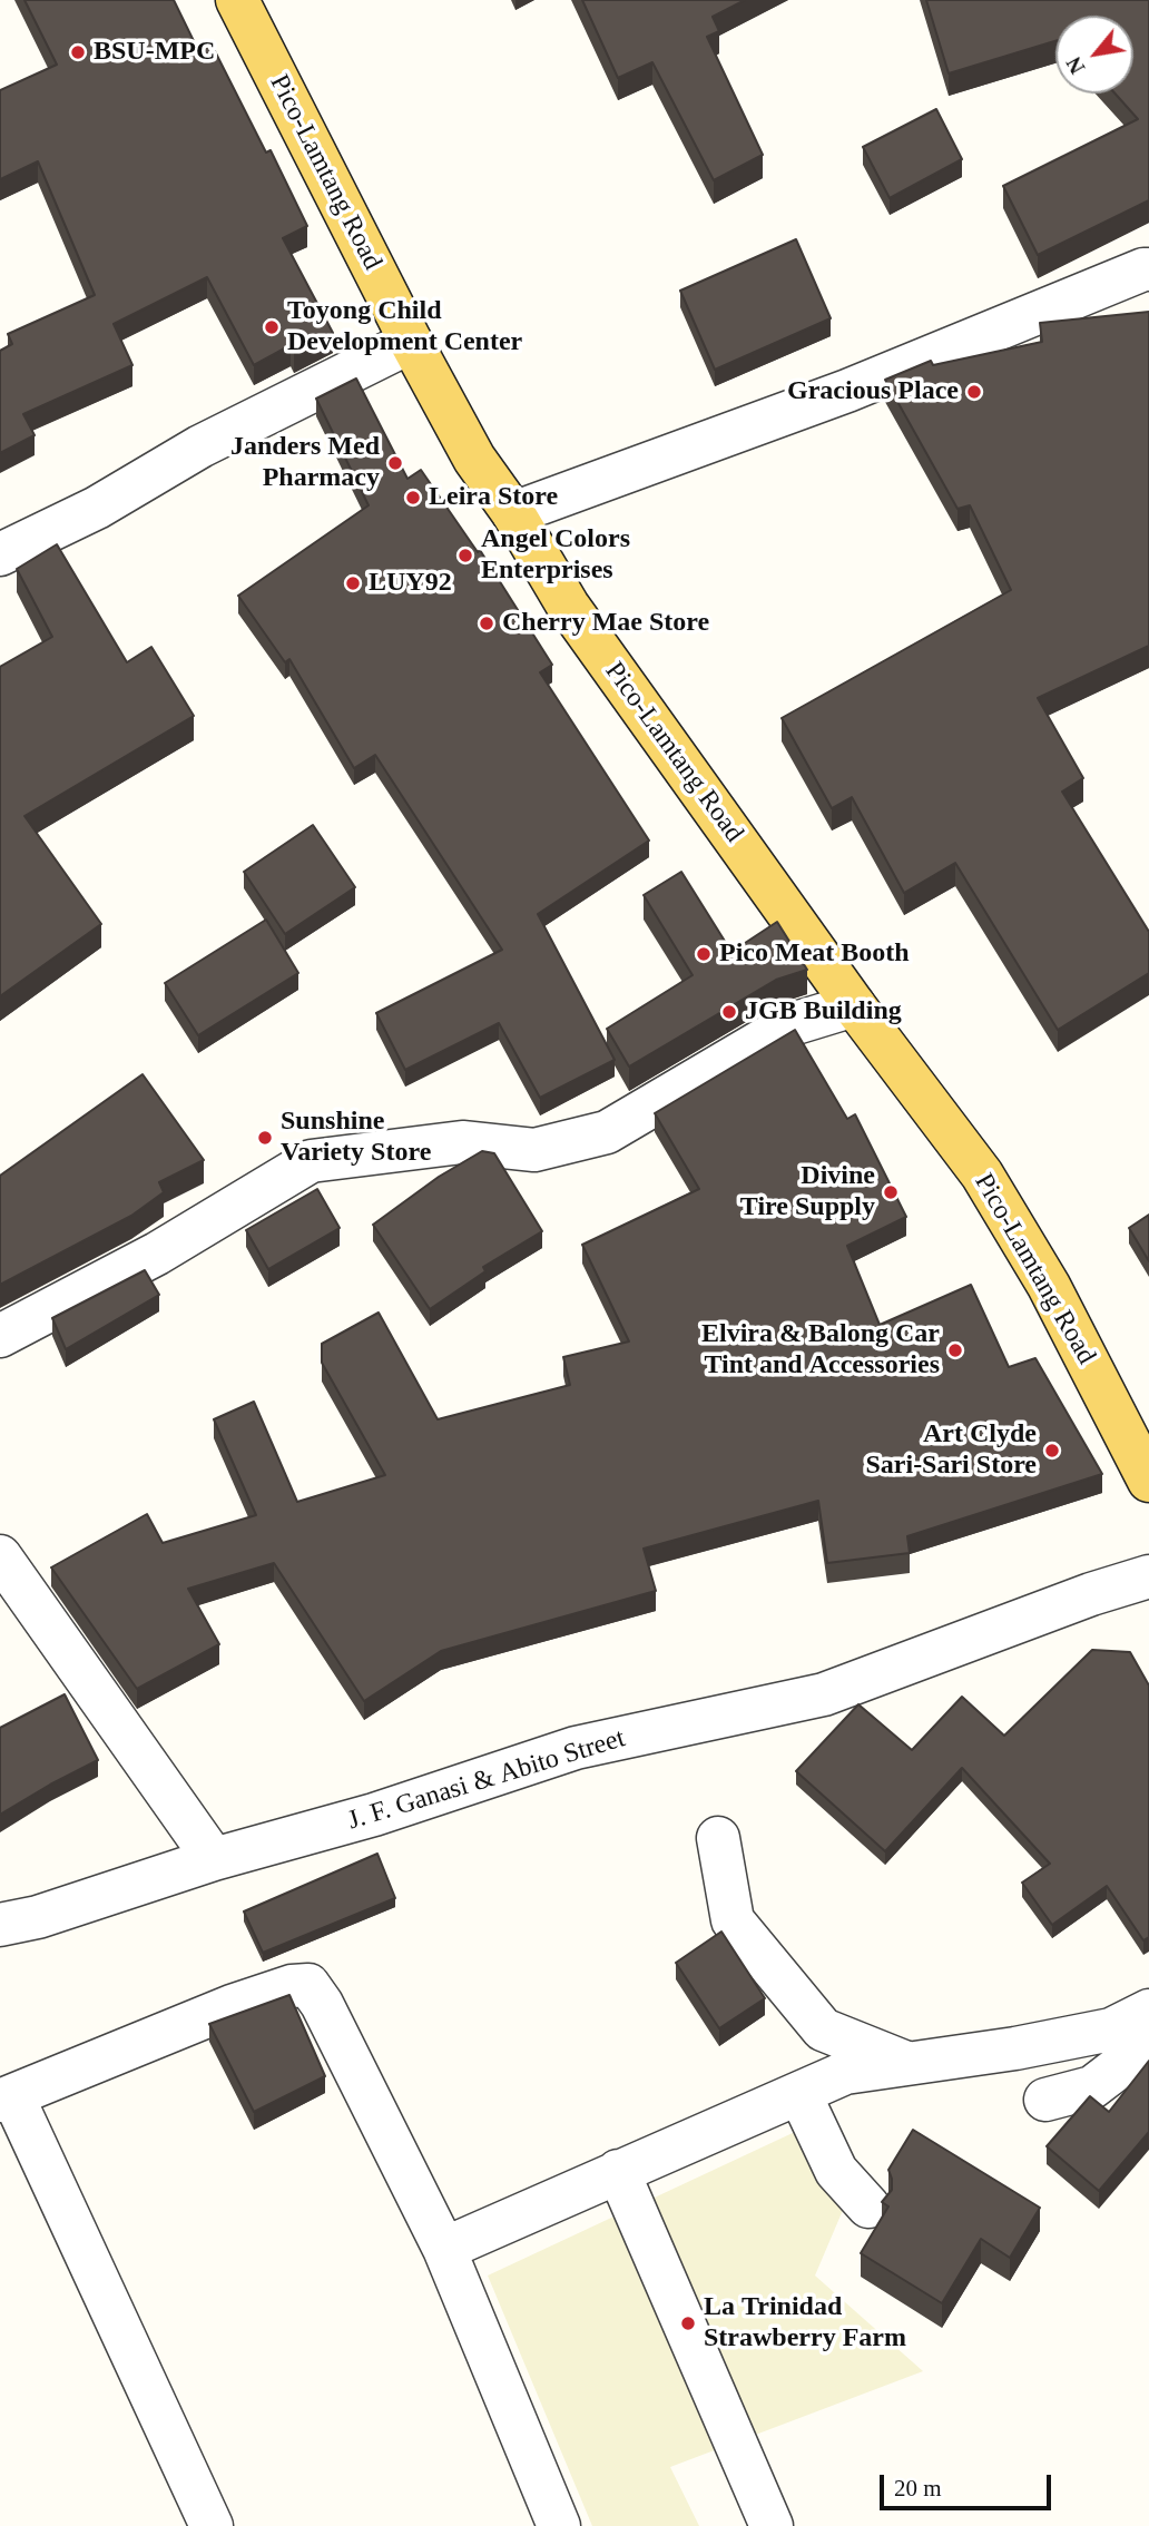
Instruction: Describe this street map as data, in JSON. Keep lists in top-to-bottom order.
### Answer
{
  "streets": {
    "main road": ["Pico-Lamtang Road"],
    "street": ["J. F. Ganasi & Abito Street"]
  },
  "places": [
    "BSU-MPC",
    "Toyong Child Development Center",
    "Gracious Place",
    "Janders Med Pharmacy",
    "Leira Store",
    "Angel Colors Enterprises",
    "LUY92",
    "Cherry Mae Store",
    "Pico Meat Booth",
    "JGB Building",
    "Sunshine Variety Store",
    "Divine Tire Supply",
    "Elvira & Balong Car Tint and Accessories",
    "Art Clyde Sari-Sari Store",
    "La Trinidad Strawberry Farm"
  ],
  "scale_bar": "20 m",
  "north": "bottom left"
}
